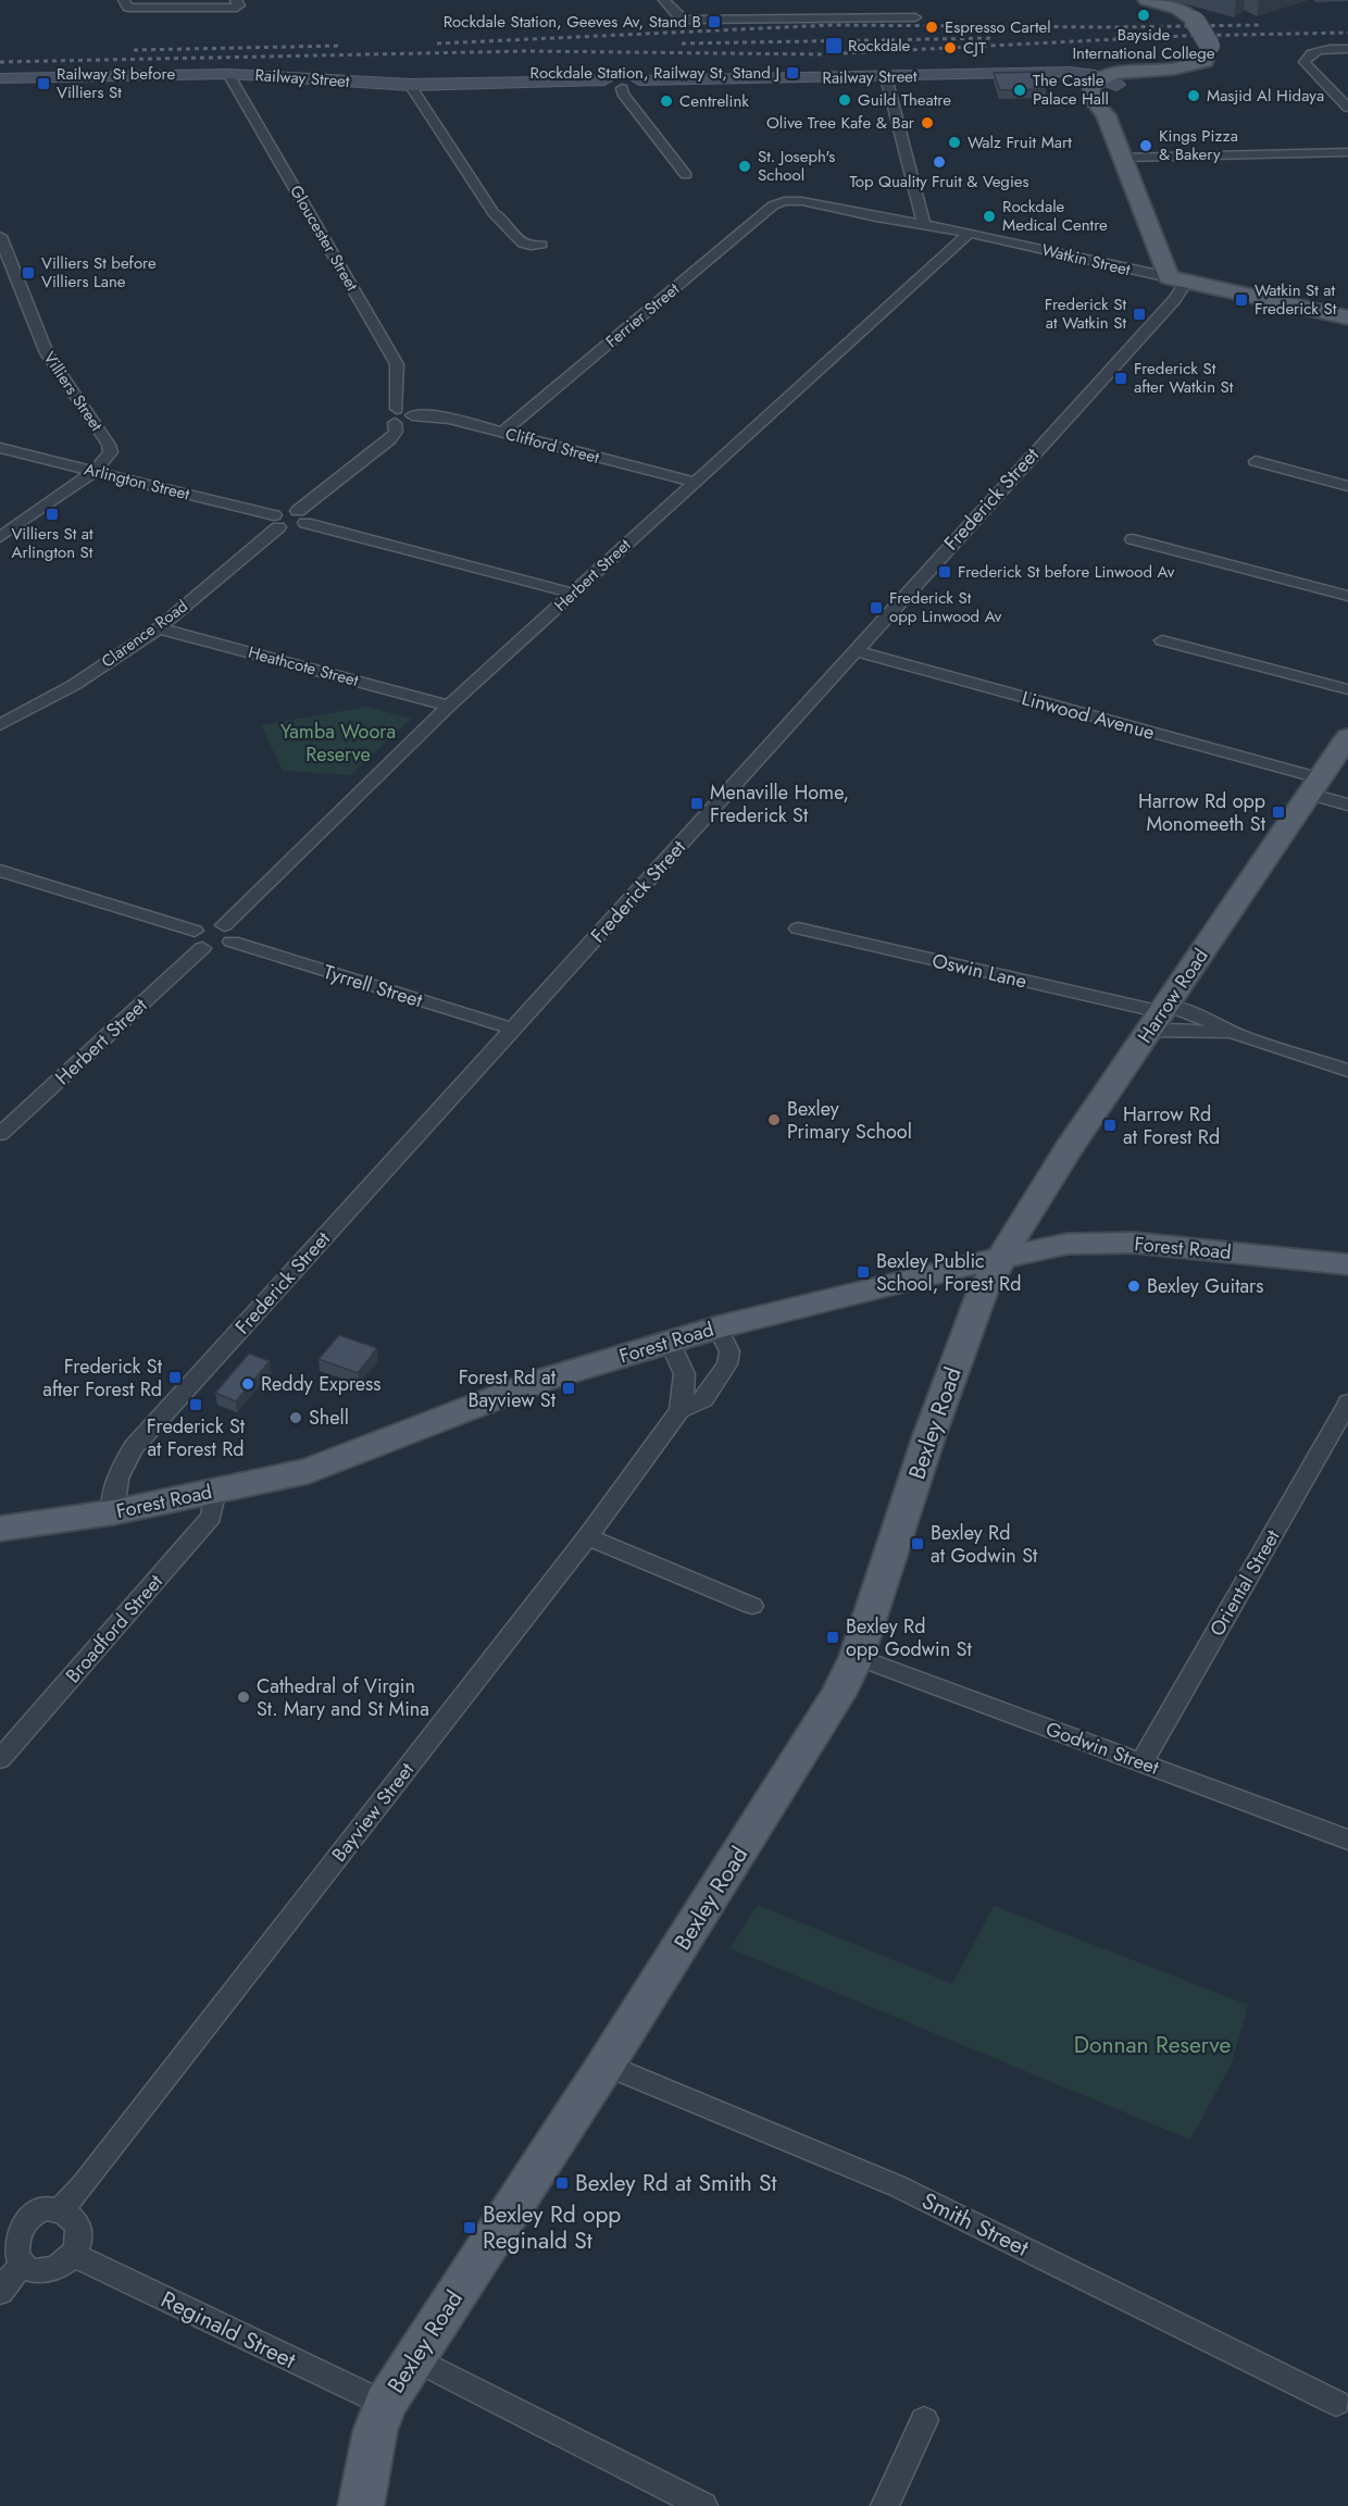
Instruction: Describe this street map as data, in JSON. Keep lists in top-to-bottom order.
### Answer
{
  "streets": {
    "main road": [
      "Watkin Street",
      "Harrow Road",
      "Forest Road",
      "Bexley Road"
    ],
    "street": [
      "Railway Street",
      "Gloucester Street",
      "Ferrier Street",
      "Villiers Street",
      "Clifford Street",
      "Arlington Street",
      "Frederick Street",
      "Herbert Street",
      "Clarence Road",
      "Heathcote Street",
      "Linwood Avenue",
      "Oswin Lane",
      "Tyrrell Street",
      "Oriental Street",
      "Broadford Street",
      "Godwin Street",
      "Bayview Street",
      "Smith Street",
      "Reginald Street"
    ]
  },
  "crossings": [
    ["Railway Street", "Gloucester Street"],
    ["Gloucester Street", "Clifford Street"],
    ["Watkin Street", "Ferrier Street"],
    ["Watkin Street", "Frederick Street"],
    ["Watkin Street", "Herbert Street"],
    ["Ferrier Street", "Clifford Street"],
    ["Villiers Street", "Arlington Street"],
    ["Clifford Street", "Herbert Street"],
    ["Arlington Street", "Clarence Road"],
    ["Frederick Street", "Linwood Avenue"],
    ["Frederick Street", "Tyrrell Street"],
    ["Frederick Street", "Forest Road"],
    ["Herbert Street", "Heathcote Street"],
    ["Clarence Road", "Heathcote Street"],
    ["Linwood Avenue", "Harrow Road"],
    ["Oswin Lane", "Harrow Road"],
    ["Harrow Road", "Forest Road"],
    ["Harrow Road", "Bexley Road"],
    ["Forest Road", "Bexley Road"],
    ["Forest Road", "Broadford Street"],
    ["Forest Road", "Bayview Street"],
    ["Bexley Road", "Godwin Street"],
    ["Bexley Road", "Smith Street"],
    ["Bexley Road", "Reginald Street"],
    ["Oriental Street", "Godwin Street"],
    ["Bayview Street", "Reginald Street"]
  ],
  "parks": ["Yamba Woora Reserve", "Donnan Reserve"],
  "places": {
    "other": [
      "Bayside International College",
      "Espresso Cartel",
      "CJT",
      "The Castle Palace Hall",
      "Masjid Al Hidaya",
      "Guild Theatre",
      "Centrelink",
      "Olive Tree Kafe & Bar",
      "Walz Fruit Mart",
      "Kings Pizza & Bakery",
      "Top Quality Fruit & Vegies",
      "St. Joseph's School",
      "Rockdale Medical Centre",
      "Bexley Primary School",
      "Bexley Guitars",
      "Reddy Express",
      "Shell",
      "Cathedral of Virgin St. Mary and St Mina"
    ],
    "transit": [
      "Rockdale Station, Geeves Av, Stand B",
      "Rockdale",
      "Rockdale Station, Railway St, Stand J",
      "Railway St before Villiers St",
      "Villiers St before Villiers Lane",
      "Watkin St at Frederick St",
      "Frederick St at Watkin St",
      "Frederick St after Watkin St",
      "Villiers St at Arlington St",
      "Frederick St before Linwood Av",
      "Frederick St opp Linwood Av",
      "Menaville Home, Frederick St",
      "Harrow Rd opp Monomeeth St",
      "Harrow Rd at Forest Rd",
      "Bexley Public School, Forest Rd",
      "Frederick St after Forest Rd",
      "Forest Rd at Bayview St",
      "Frederick St at Forest Rd",
      "Bexley Rd at Godwin St",
      "Bexley Rd opp Godwin St",
      "Bexley Rd at Smith St",
      "Bexley Rd opp Reginald St"
    ]
  }
}
